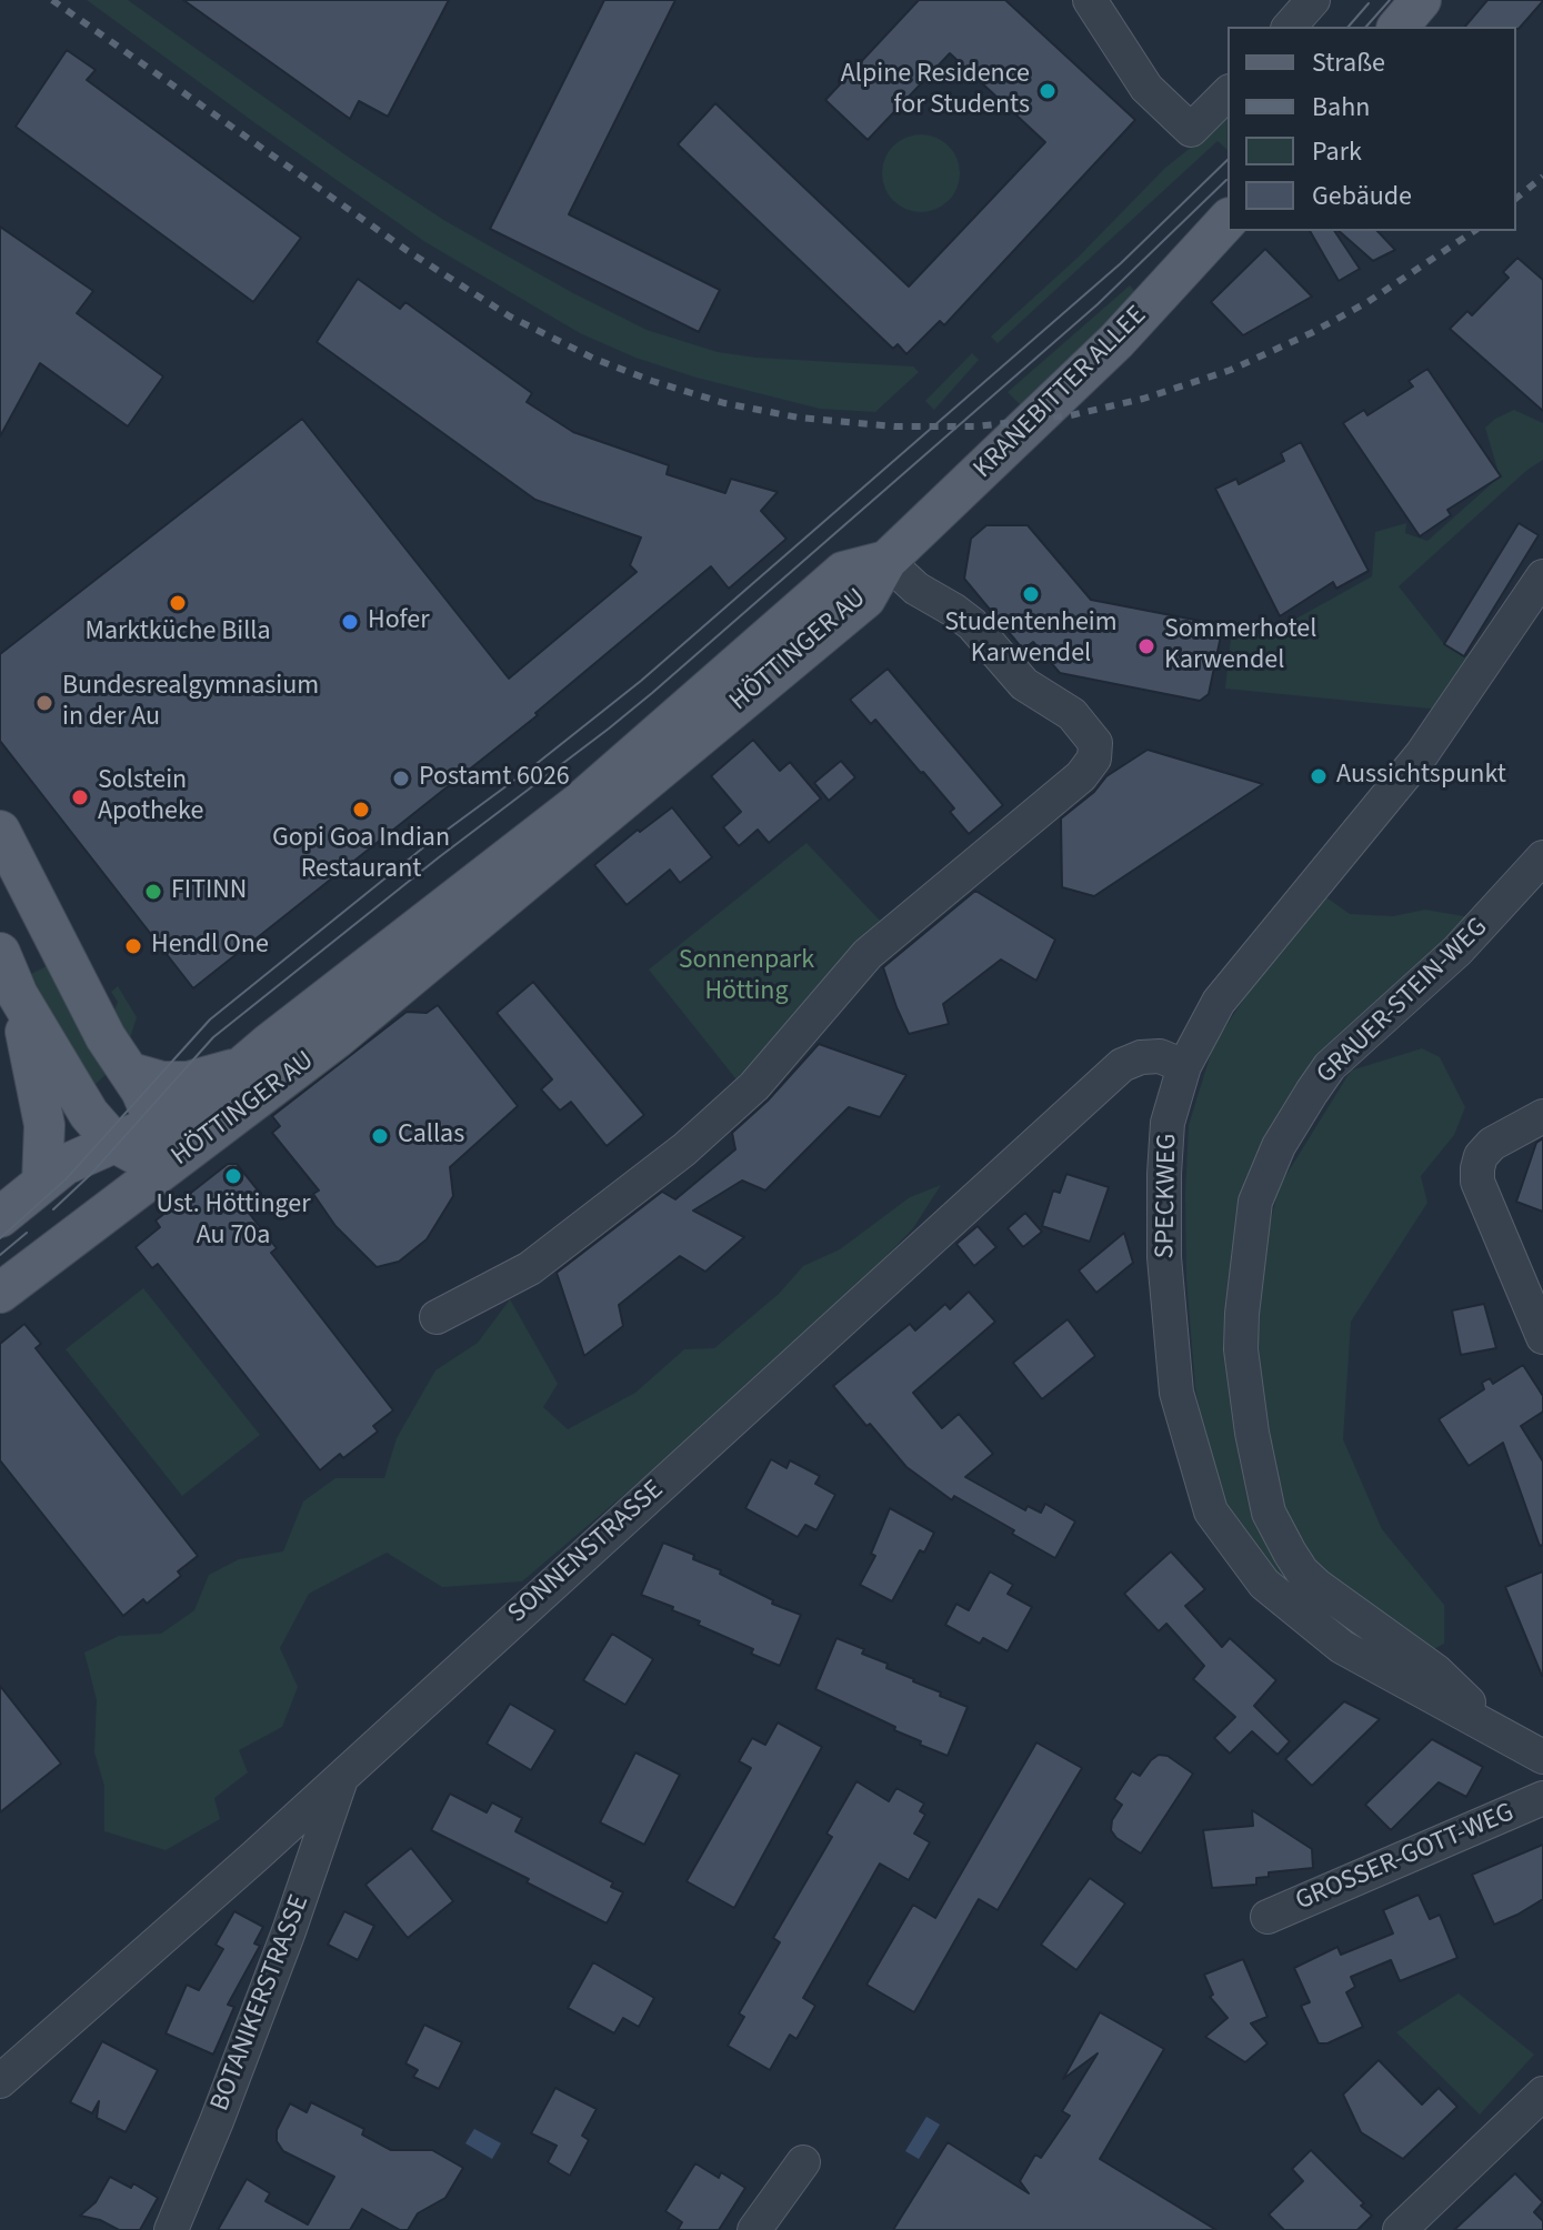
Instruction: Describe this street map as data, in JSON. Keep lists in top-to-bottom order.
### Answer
{
  "streets": {
    "main road": ["KRANEBITTER ALLEE", "HÖTTINGER AU"],
    "street": [
      "GRAUER-STEIN-WEG",
      "SPECKWEG",
      "SONNENSTRASSE",
      "GROSSER-GOTT-WEG",
      "BOTANIKERSTRASSE"
    ]
  },
  "crossings": [
    ["KRANEBITTER ALLEE", "HÖTTINGER AU"],
    ["GRAUER-STEIN-WEG", "SPECKWEG"],
    ["SPECKWEG", "SONNENSTRASSE"],
    ["SONNENSTRASSE", "BOTANIKERSTRASSE"]
  ],
  "parks": ["Sonnenpark Hötting"],
  "places": [
    "Alpine Residence for Students",
    "Studentenheim Karwendel",
    "Marktküche Billa",
    "Hofer",
    "Sommerhotel Karwendel",
    "Bundesrealgymnasium in der Au",
    "Aussichtspunkt",
    "Postamt 6026",
    "Solstein Apotheke",
    "Gopi Goa Indian Restaurant",
    "FITINN",
    "Hendl One",
    "Callas",
    "Ust. Höttinger Au 70a"
  ],
  "legend": [
    "Straße",
    "Bahn",
    "Park",
    "Gebäude"
  ]
}
